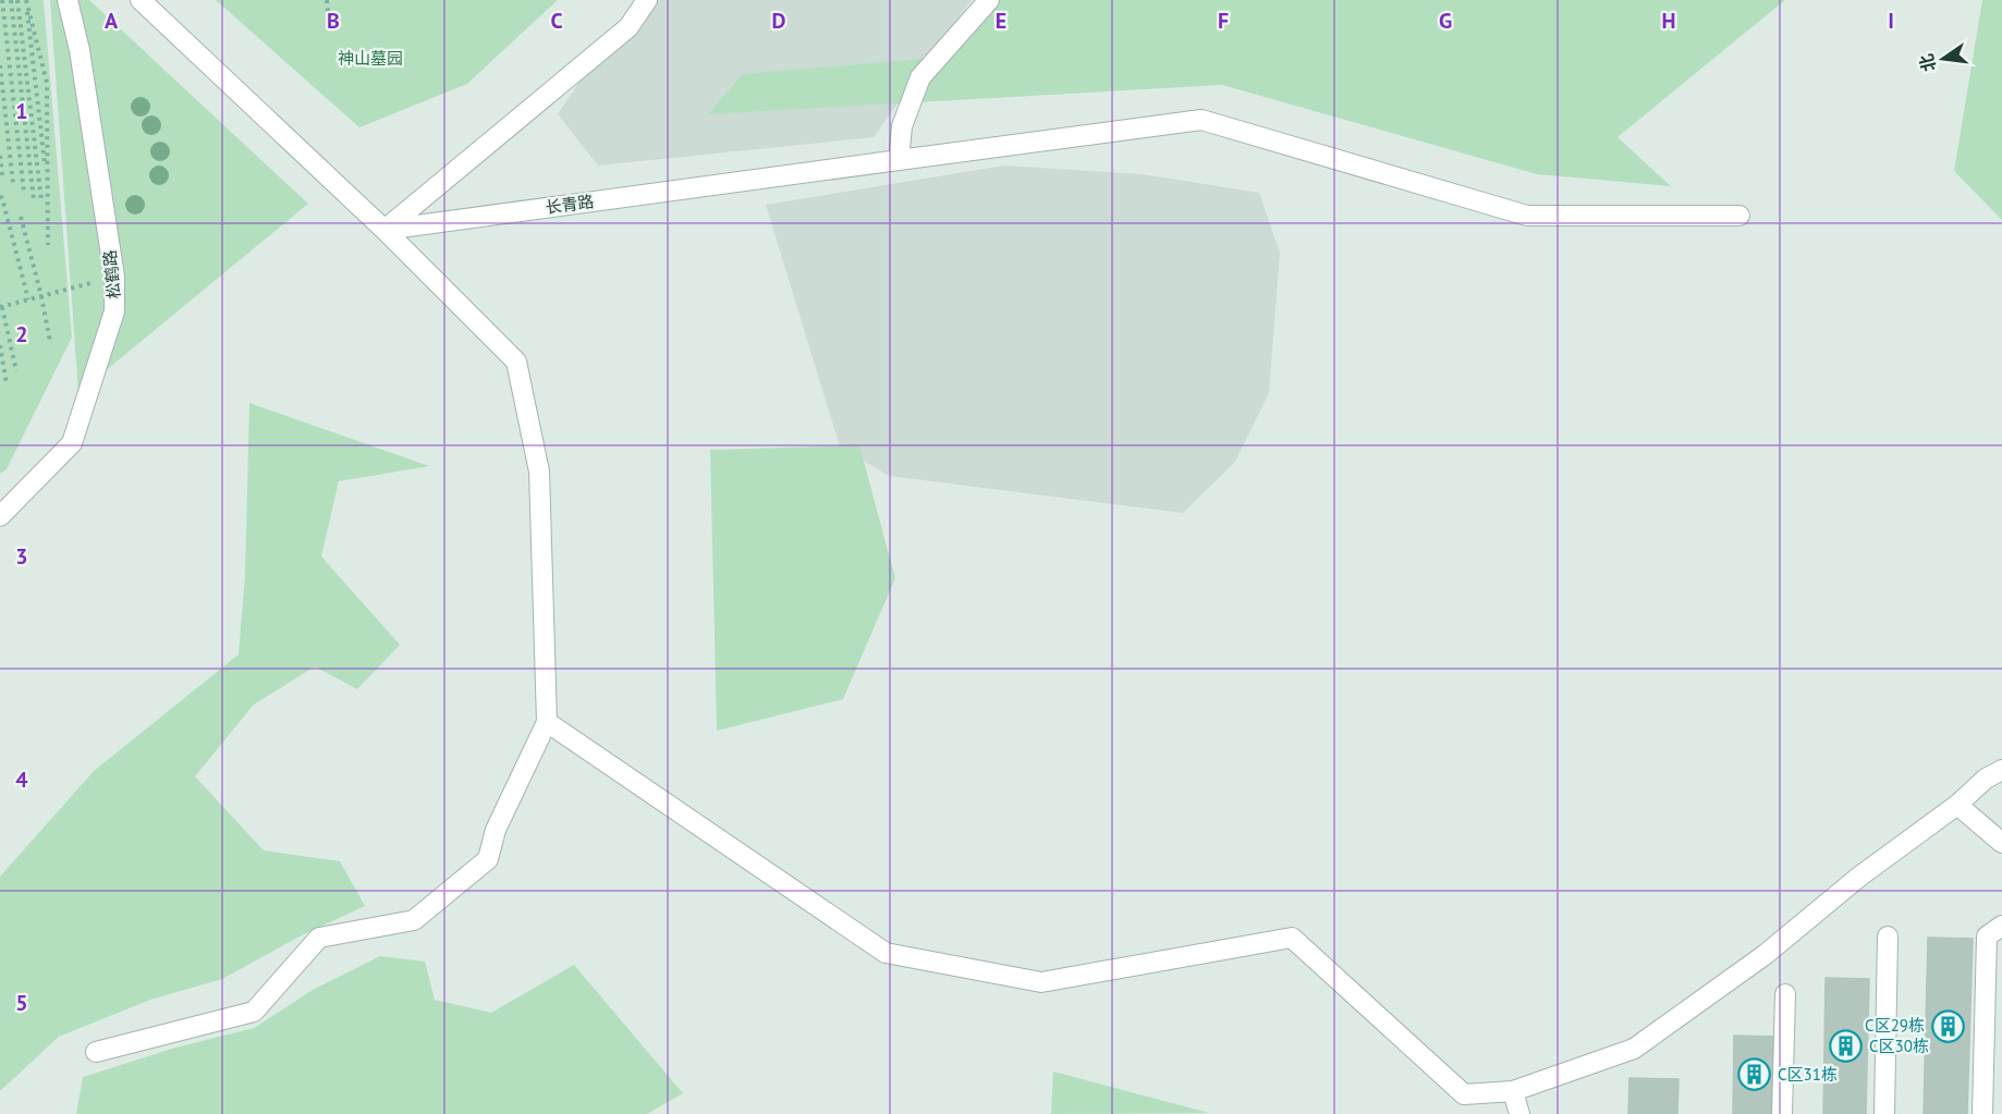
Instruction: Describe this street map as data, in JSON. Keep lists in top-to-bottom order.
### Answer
{
  "streets": {
    "street": ["长青路", "松鹤路"]
  },
  "parks": ["神山墓园"],
  "places": {
    "building": ["C区29栋", "C区30栋", "C区31栋"]
  },
  "north": "left",
  "grid": {
    "columns": [
      "A",
      "B",
      "C",
      "D",
      "E",
      "F",
      "G",
      "H",
      "I"
    ],
    "rows": [
      "1",
      "2",
      "3",
      "4",
      "5"
    ]
  }
}
